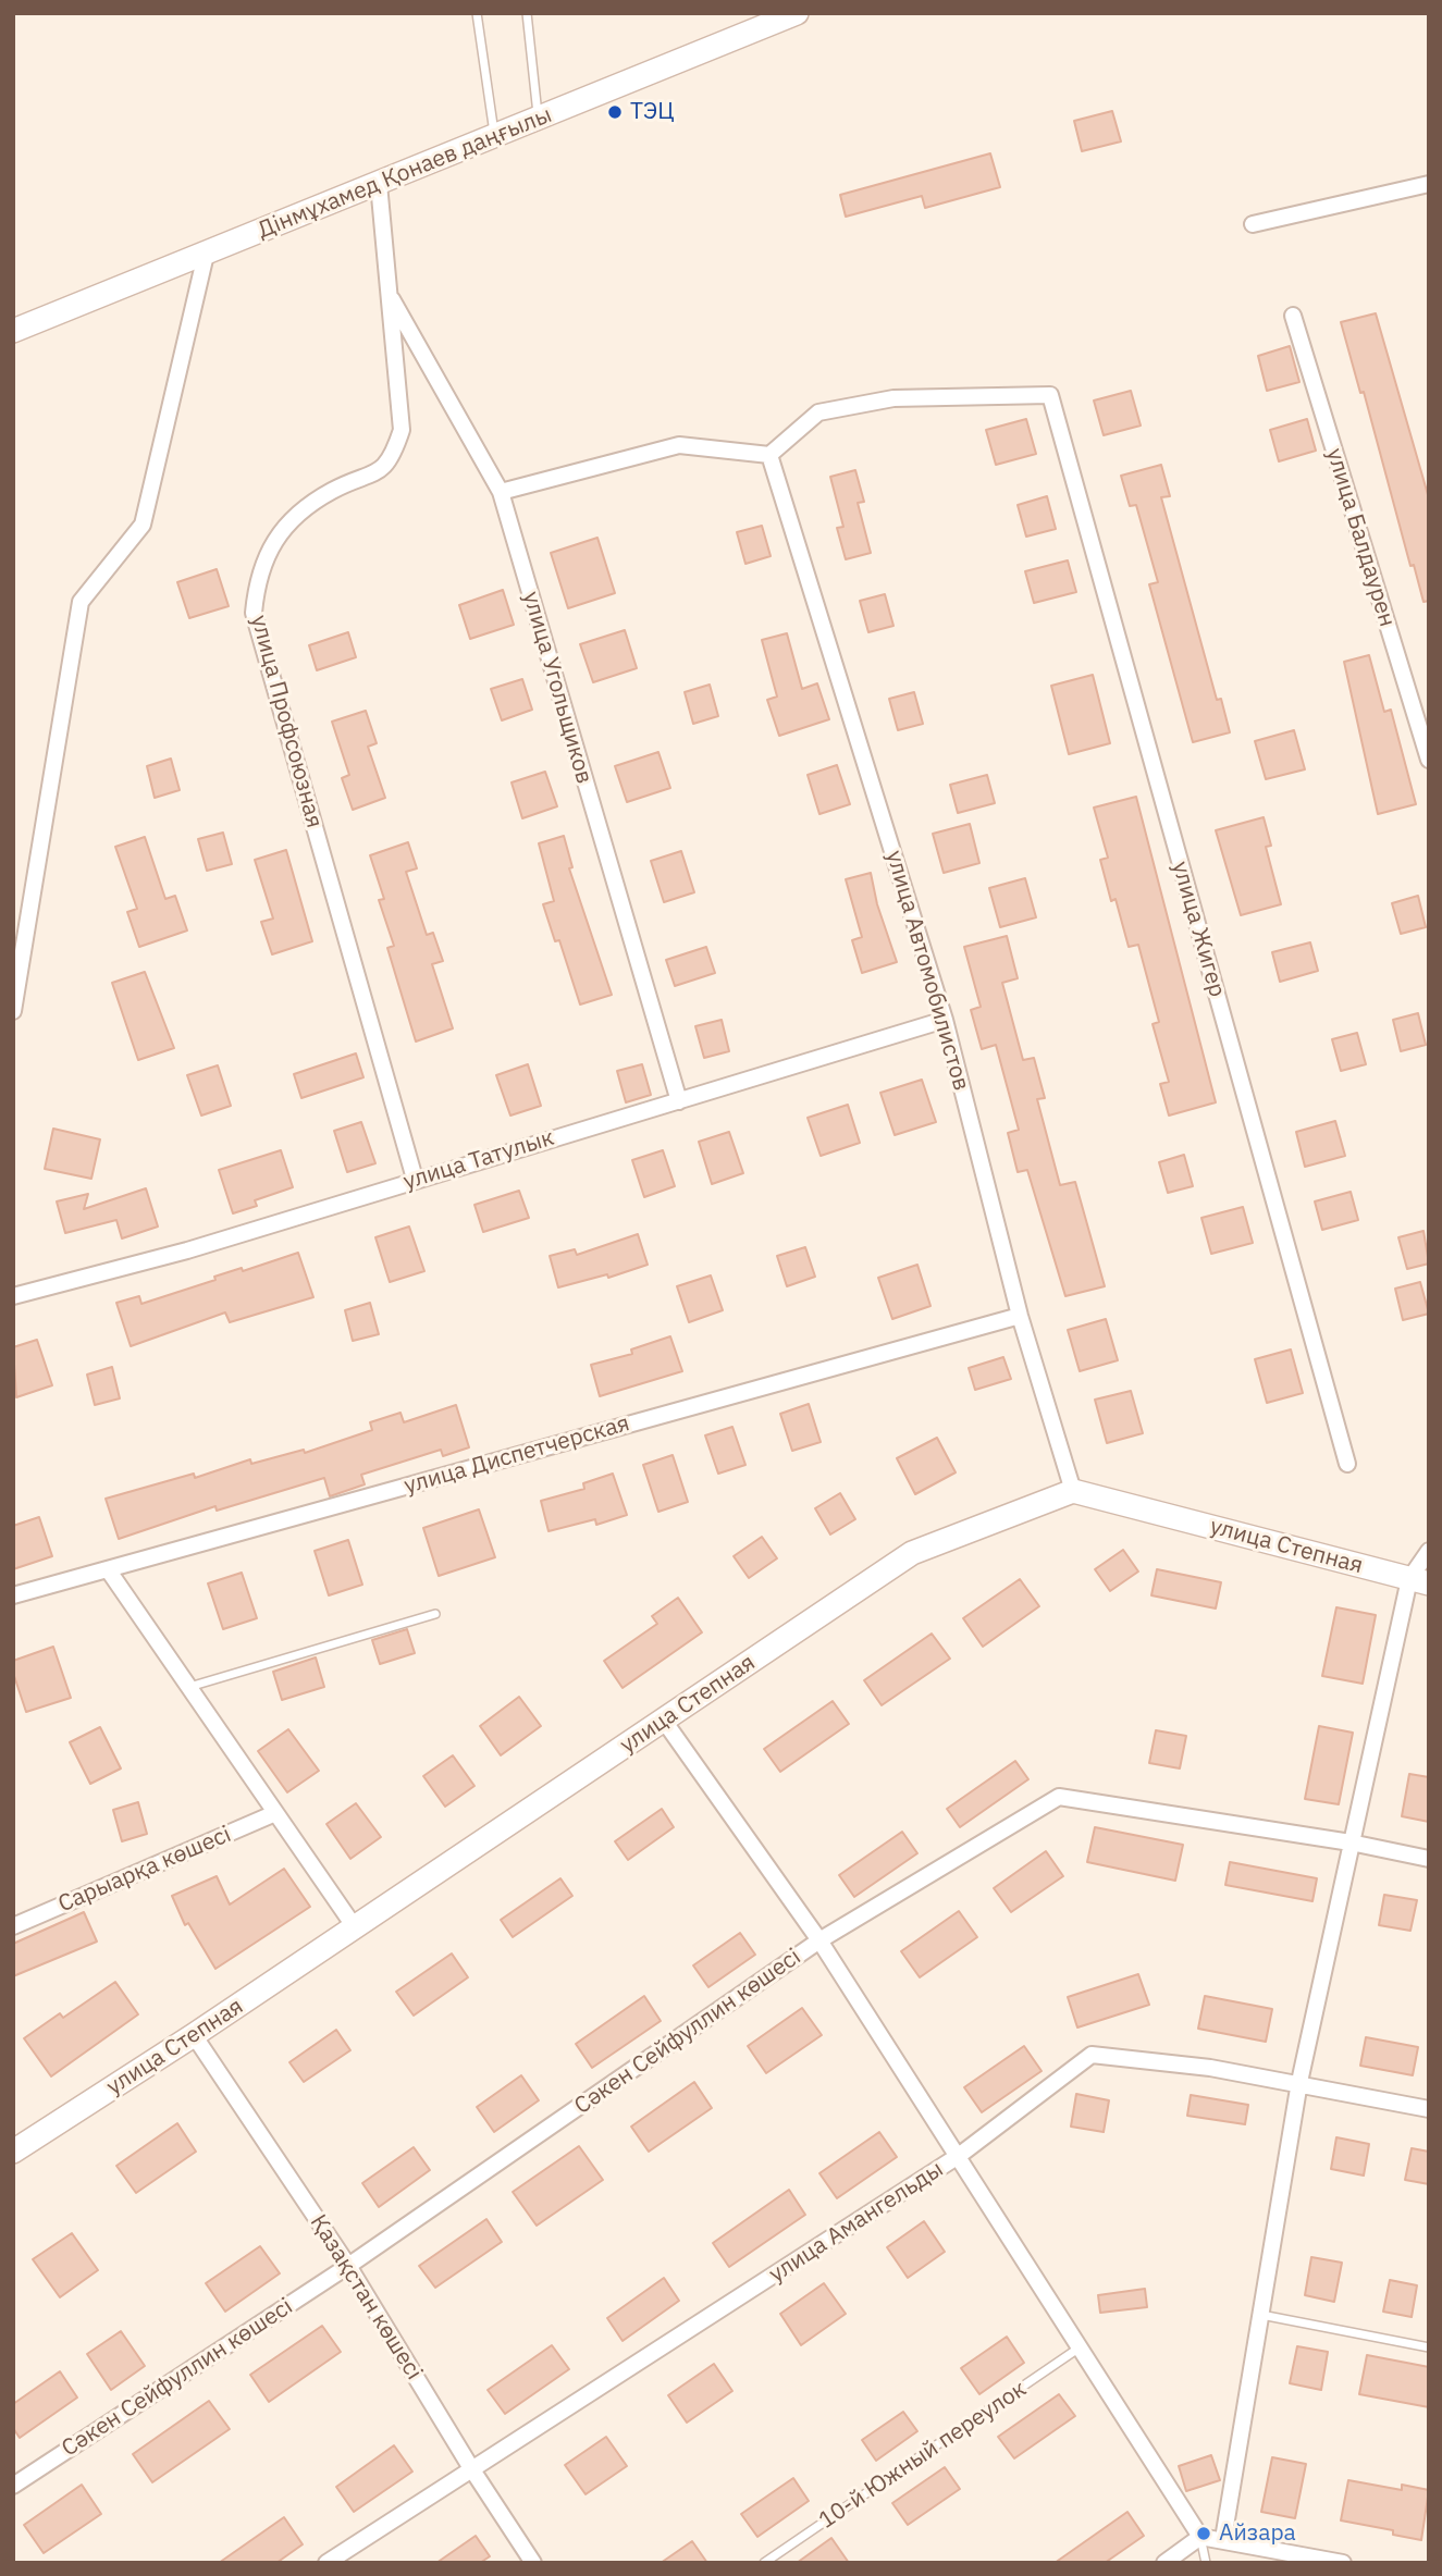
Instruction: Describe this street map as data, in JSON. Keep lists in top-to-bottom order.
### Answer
{
  "streets": {
    "street": [
      "Дінмұхамед Қонаев даңғылы",
      "улица Балдаурен",
      "улица Угольщиков",
      "улица Профсоюзная",
      "улица Жигер",
      "улица Автомобилистов",
      "улица Татулык",
      "улица Диспетчерская",
      "улица Степная",
      "Сарыарқа көшесі",
      "Сәкен Сейфуллин көшесі",
      "улица Амангельды",
      "Қазақстан көшесі"
    ],
    "lane": ["10-й Южный переулок"]
  },
  "crossings": [
    ["Дінмұхамед Қонаев даңғылы", "улица Профсоюзная"],
    ["улица Угольщиков", "улица Профсоюзная"],
    ["улица Угольщиков", "улица Татулык"],
    ["улица Профсоюзная", "улица Татулык"],
    ["улица Жигер", "улица Автомобилистов"],
    ["улица Автомобилистов", "улица Татулык"],
    ["улица Автомобилистов", "улица Диспетчерская"],
    ["улица Автомобилистов", "улица Степная"],
    ["улица Степная", "Қазақстан көшесі"],
    ["Сәкен Сейфуллин көшесі", "Қазақстан көшесі"],
    ["улица Амангельды", "Қазақстан көшесі"]
  ],
  "places": ["ТЭЦ", "Айзара"]
}
